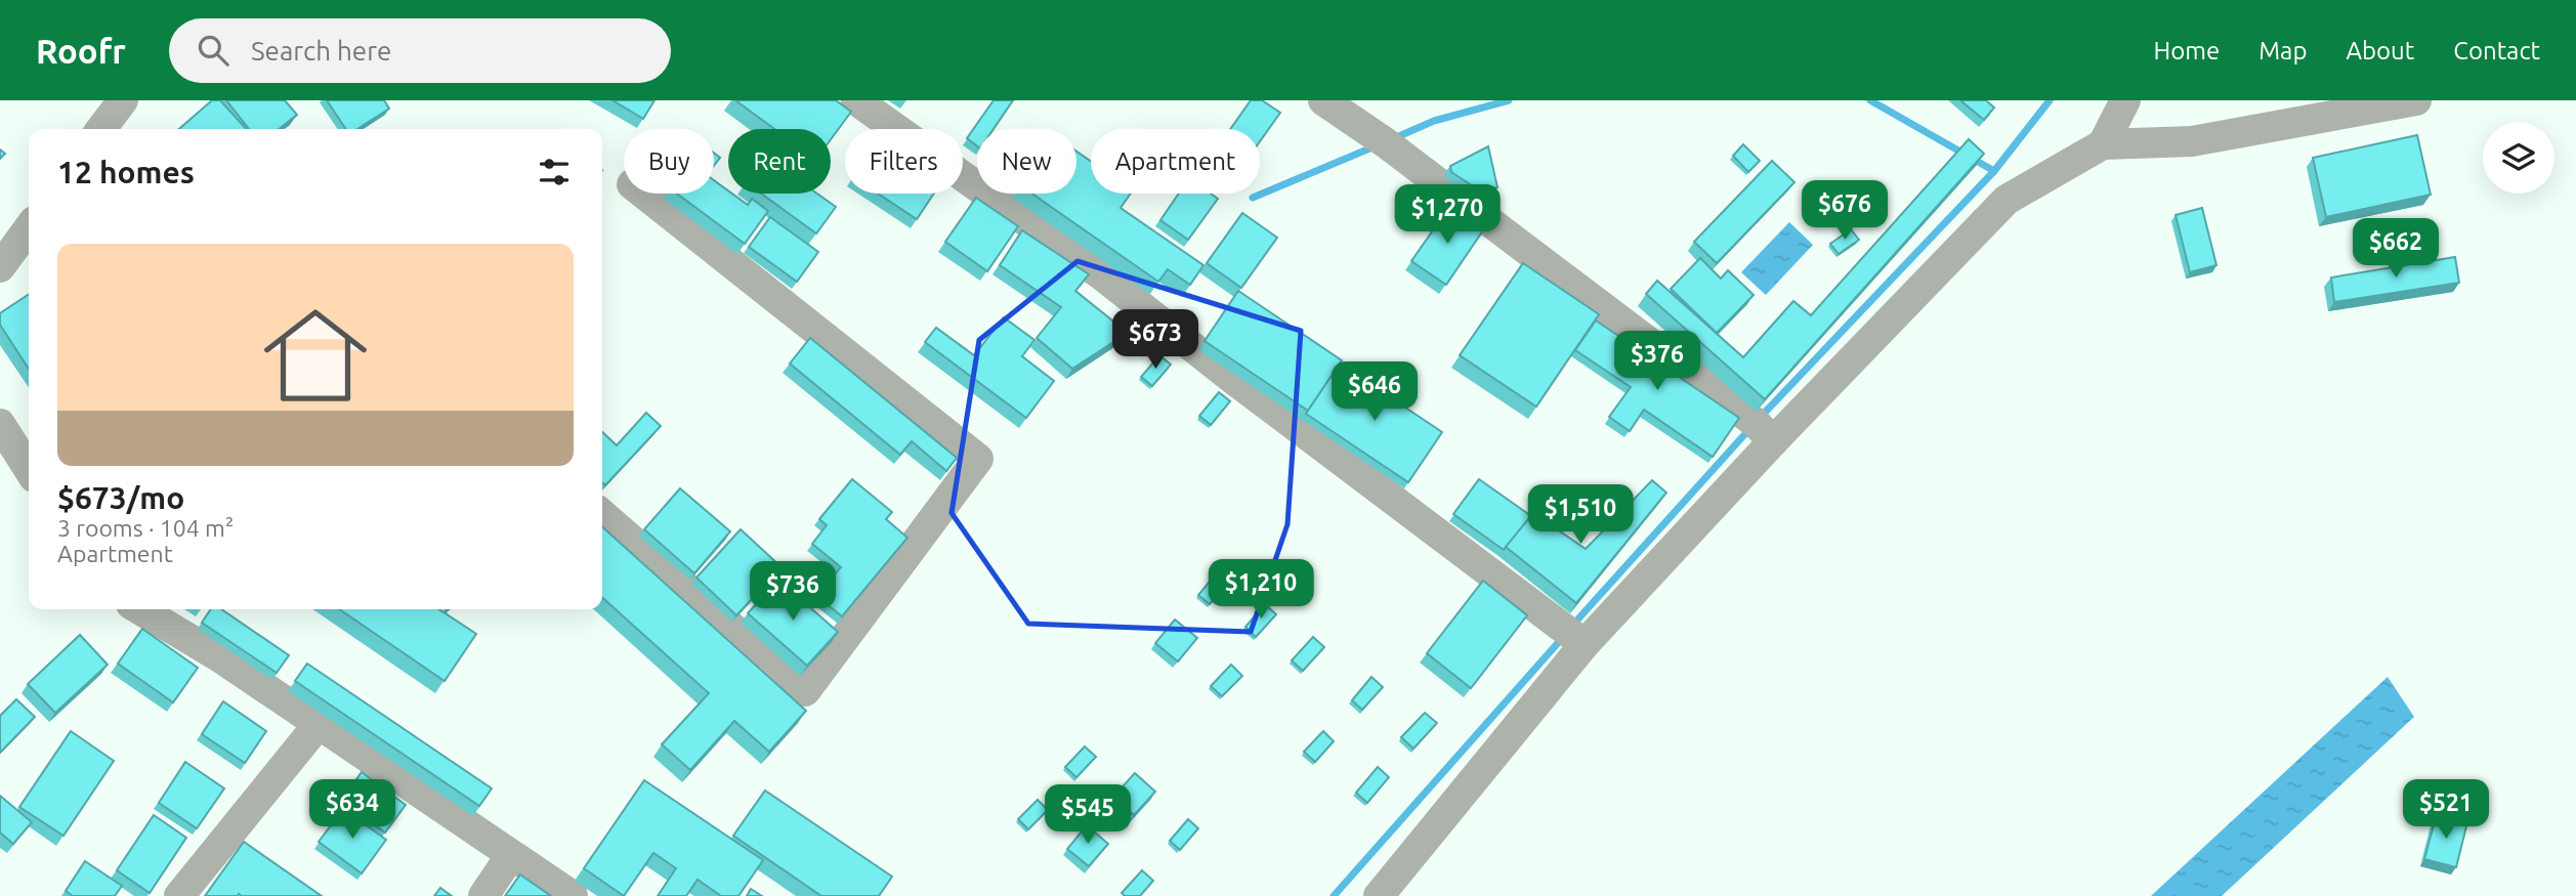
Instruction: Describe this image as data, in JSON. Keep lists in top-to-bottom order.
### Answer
{
  "page": {
    "header": "Roofr",
    "search": "Search here",
    "nav": [
      "Home",
      "Map",
      "About",
      "Contact"
    ],
    "chip": [
      "Buy",
      "Rent",
      "Filters",
      "New",
      "Apartment"
    ],
    "heading": "12 homes",
    "price": [
      "$676",
      "$1,270",
      "$662",
      "$673",
      "$376",
      "$646",
      "$1,510",
      "$1,210",
      "$736",
      "$634",
      "$521",
      "$545"
    ],
    "list": [
      {
        "name": "$673/mo",
        "note": "3 rooms · 104 m² · Apartment"
      }
    ]
  }
}
